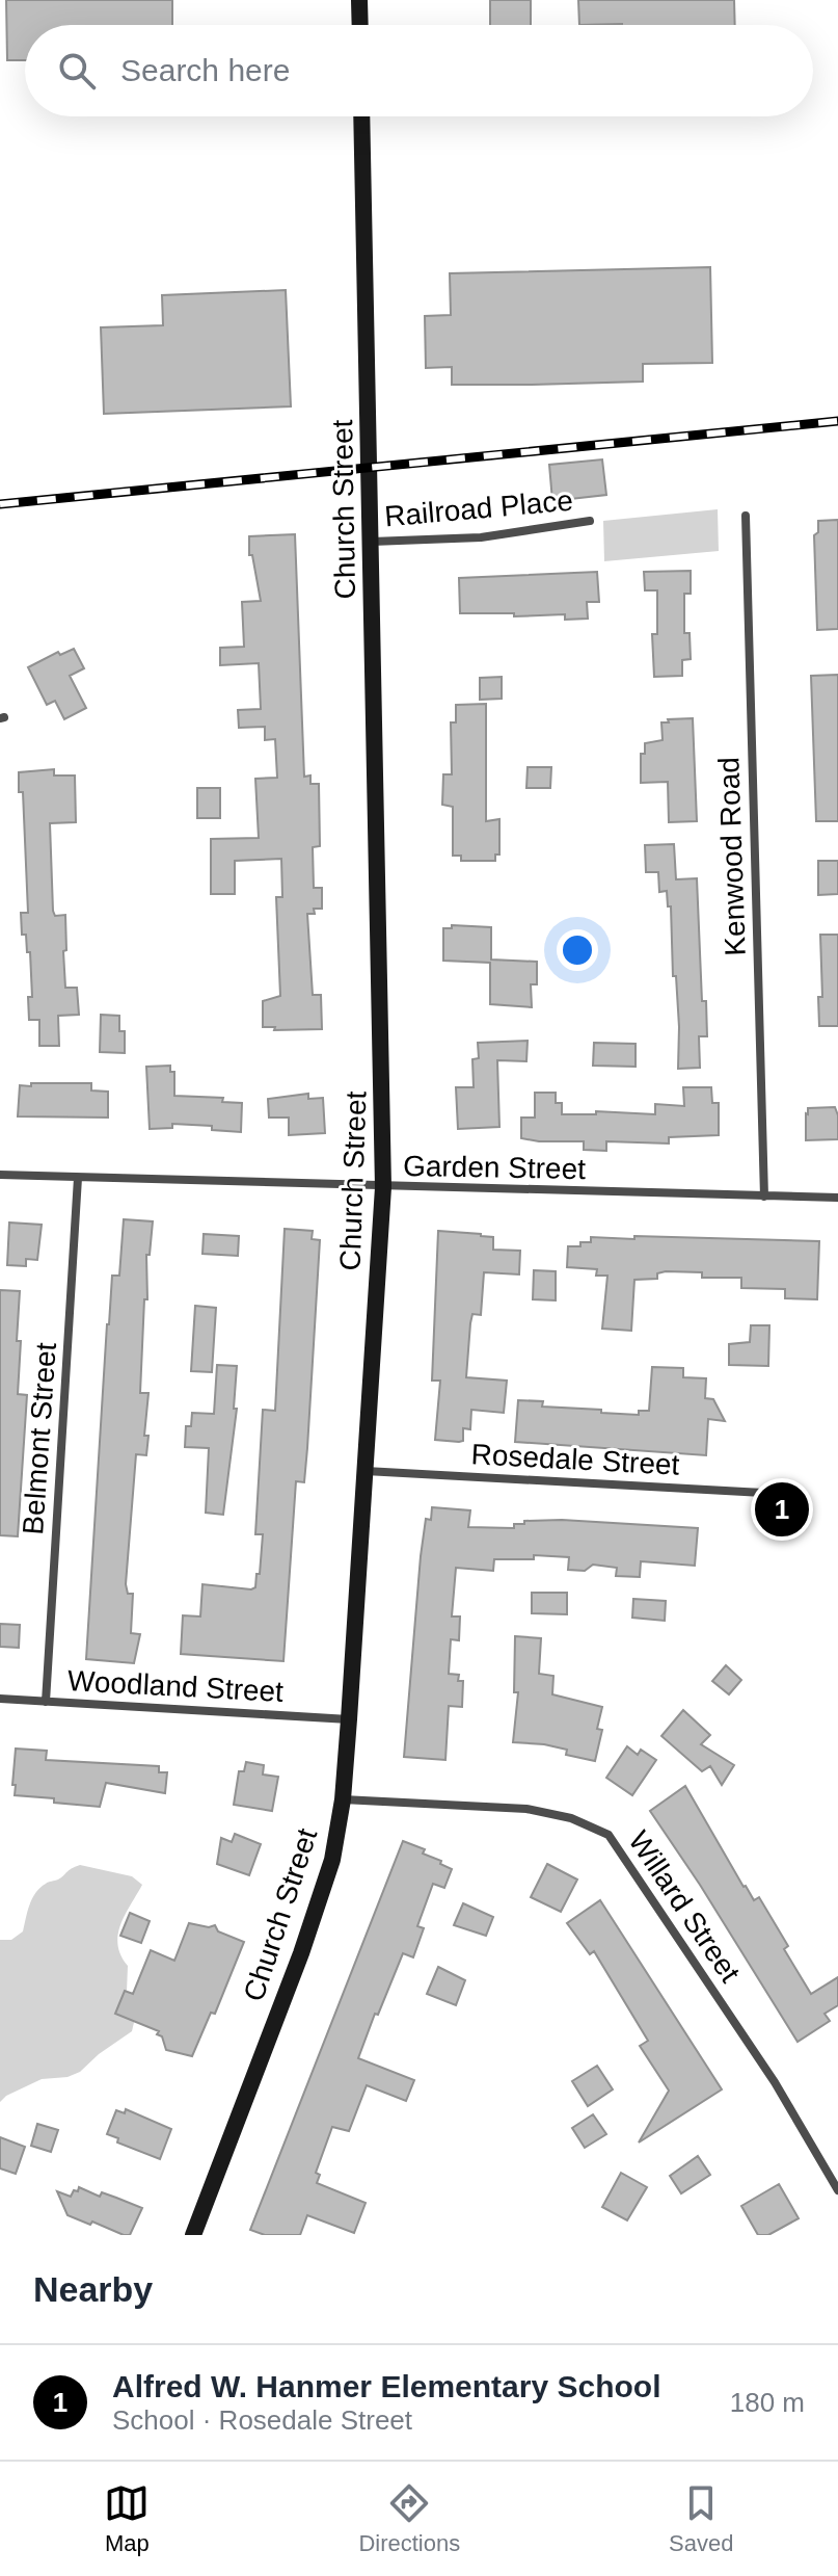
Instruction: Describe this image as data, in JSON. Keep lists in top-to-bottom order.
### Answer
{
  "streets": {
    "street": [
      "Railroad Place",
      "Church Street",
      "Kenwood Road",
      "Garden Street",
      "Belmont Street",
      "Rosedale Street",
      "Woodland Street",
      "Willard Street"
    ]
  },
  "crossings": [
    ["Railroad Place", "Church Street"],
    ["Church Street", "Garden Street"],
    ["Church Street", "Rosedale Street"],
    ["Church Street", "Woodland Street"],
    ["Church Street", "Willard Street"],
    ["Kenwood Road", "Garden Street"],
    ["Garden Street", "Belmont Street"],
    ["Belmont Street", "Woodland Street"]
  ],
  "page": {
    "search": "Search here",
    "pins": "1",
    "heading": "Nearby",
    "list": [
      {
        "mark": "1",
        "name": "Alfred W. Hanmer Elementary School",
        "note": "School · Rosedale Street",
        "value": "180 m"
      }
    ],
    "nav": ["Map", "Directions", "Saved"]
  }
}
